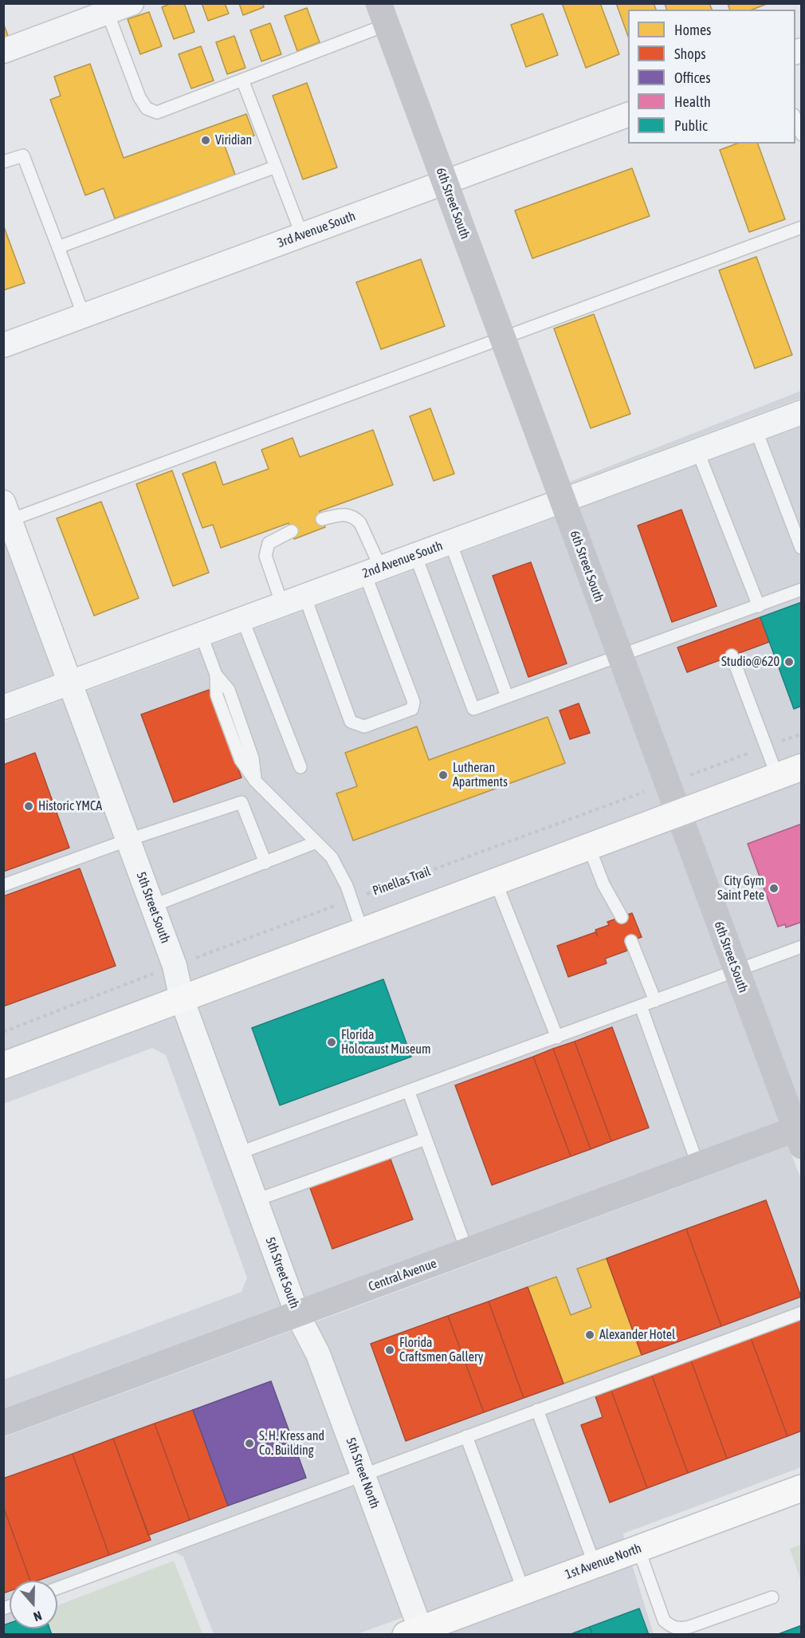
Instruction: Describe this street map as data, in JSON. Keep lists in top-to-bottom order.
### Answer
{
  "streets": {
    "main road": ["1st Avenue North"],
    "street": [
      "6th Street South",
      "3rd Avenue South",
      "2nd Avenue South",
      "5th Street South",
      "Central Avenue",
      "5th Street North"
    ],
    "path": ["Pinellas Trail"]
  },
  "crossings": [
    ["6th Street South", "3rd Avenue South"],
    ["6th Street South", "2nd Avenue South"],
    ["6th Street South", "Pinellas Trail"],
    ["6th Street South", "Central Avenue"],
    ["2nd Avenue South", "5th Street South"],
    ["Pinellas Trail", "5th Street South"],
    ["5th Street South", "Central Avenue"],
    ["5th Street South", "5th Street North"],
    ["Central Avenue", "5th Street North"],
    ["5th Street North", "1st Avenue North"]
  ],
  "places": [
    "Viridian",
    "Studio@620",
    "Lutheran Apartments",
    "Historic YMCA",
    "City Gym Saint Pete",
    "Florida Holocaust Museum",
    "Alexander Hotel",
    "Florida Craftsmen Gallery",
    "S. H. Kress and Co. Building"
  ],
  "legend": [
    "Homes",
    "Shops",
    "Offices",
    "Health",
    "Public"
  ],
  "north": "bottom"
}
